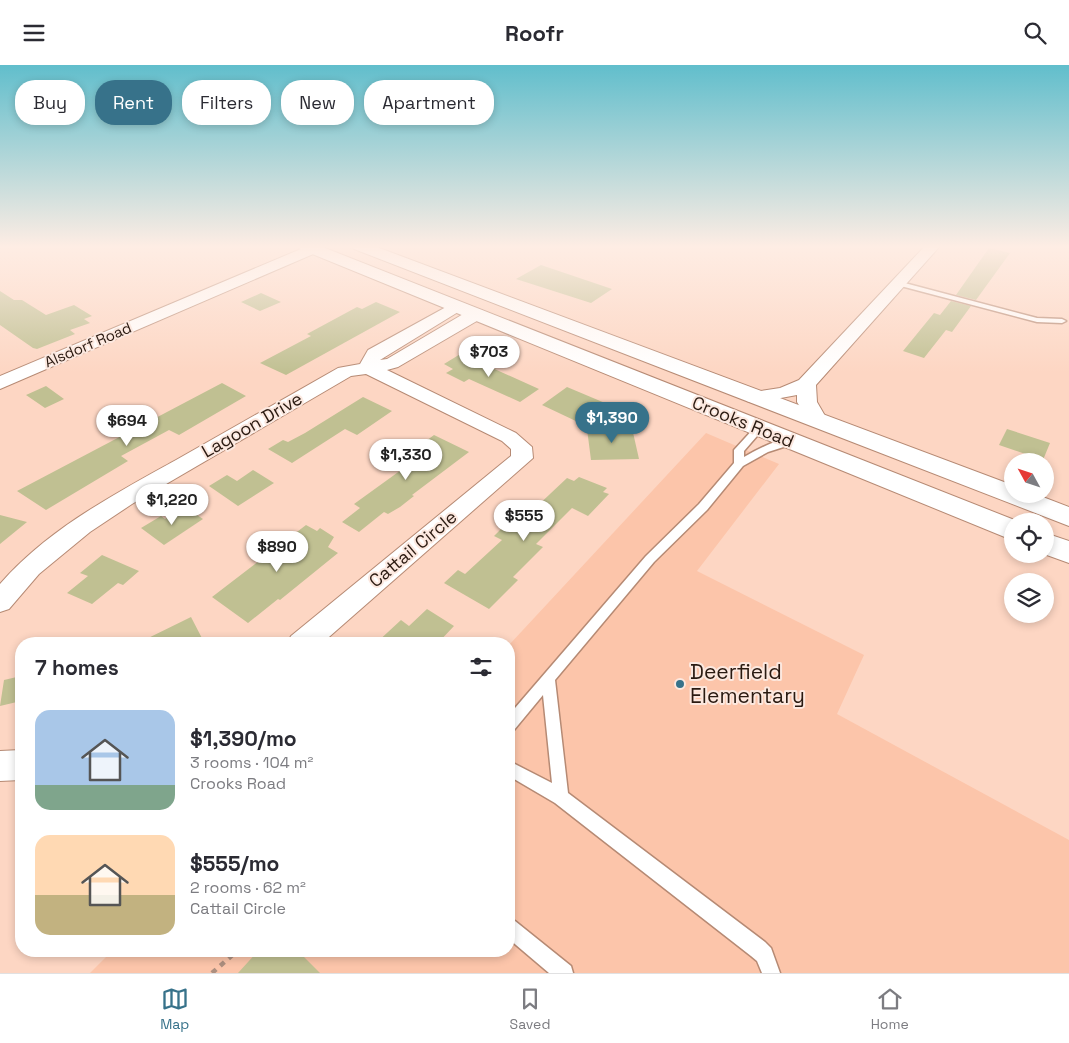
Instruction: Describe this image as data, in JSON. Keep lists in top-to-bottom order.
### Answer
{
  "streets": {
    "main road": ["Crooks Road"],
    "street": ["Alsdorf Road", "Lagoon Drive", "Cattail Circle"]
  },
  "crossings": [
    ["Crooks Road", "Lagoon Drive"],
    ["Lagoon Drive", "Cattail Circle"]
  ],
  "places": ["Deerfield Elementary"],
  "north": "top left",
  "page": {
    "header": "Roofr",
    "chip": [
      "Buy",
      "Rent",
      "Filters",
      "New",
      "Apartment"
    ],
    "price": [
      "$703",
      "$1,390",
      "$694",
      "$1,330",
      "$1,220",
      "$555",
      "$890"
    ],
    "heading": "7 homes",
    "list": [
      {
        "name": "$1,390/mo",
        "note": "3 rooms · 104 m² · Crooks Road"
      },
      {
        "name": "$555/mo",
        "note": "2 rooms · 62 m² · Cattail Circle"
      }
    ],
    "tabs": ["Map", "Saved", "Home"]
  }
}
